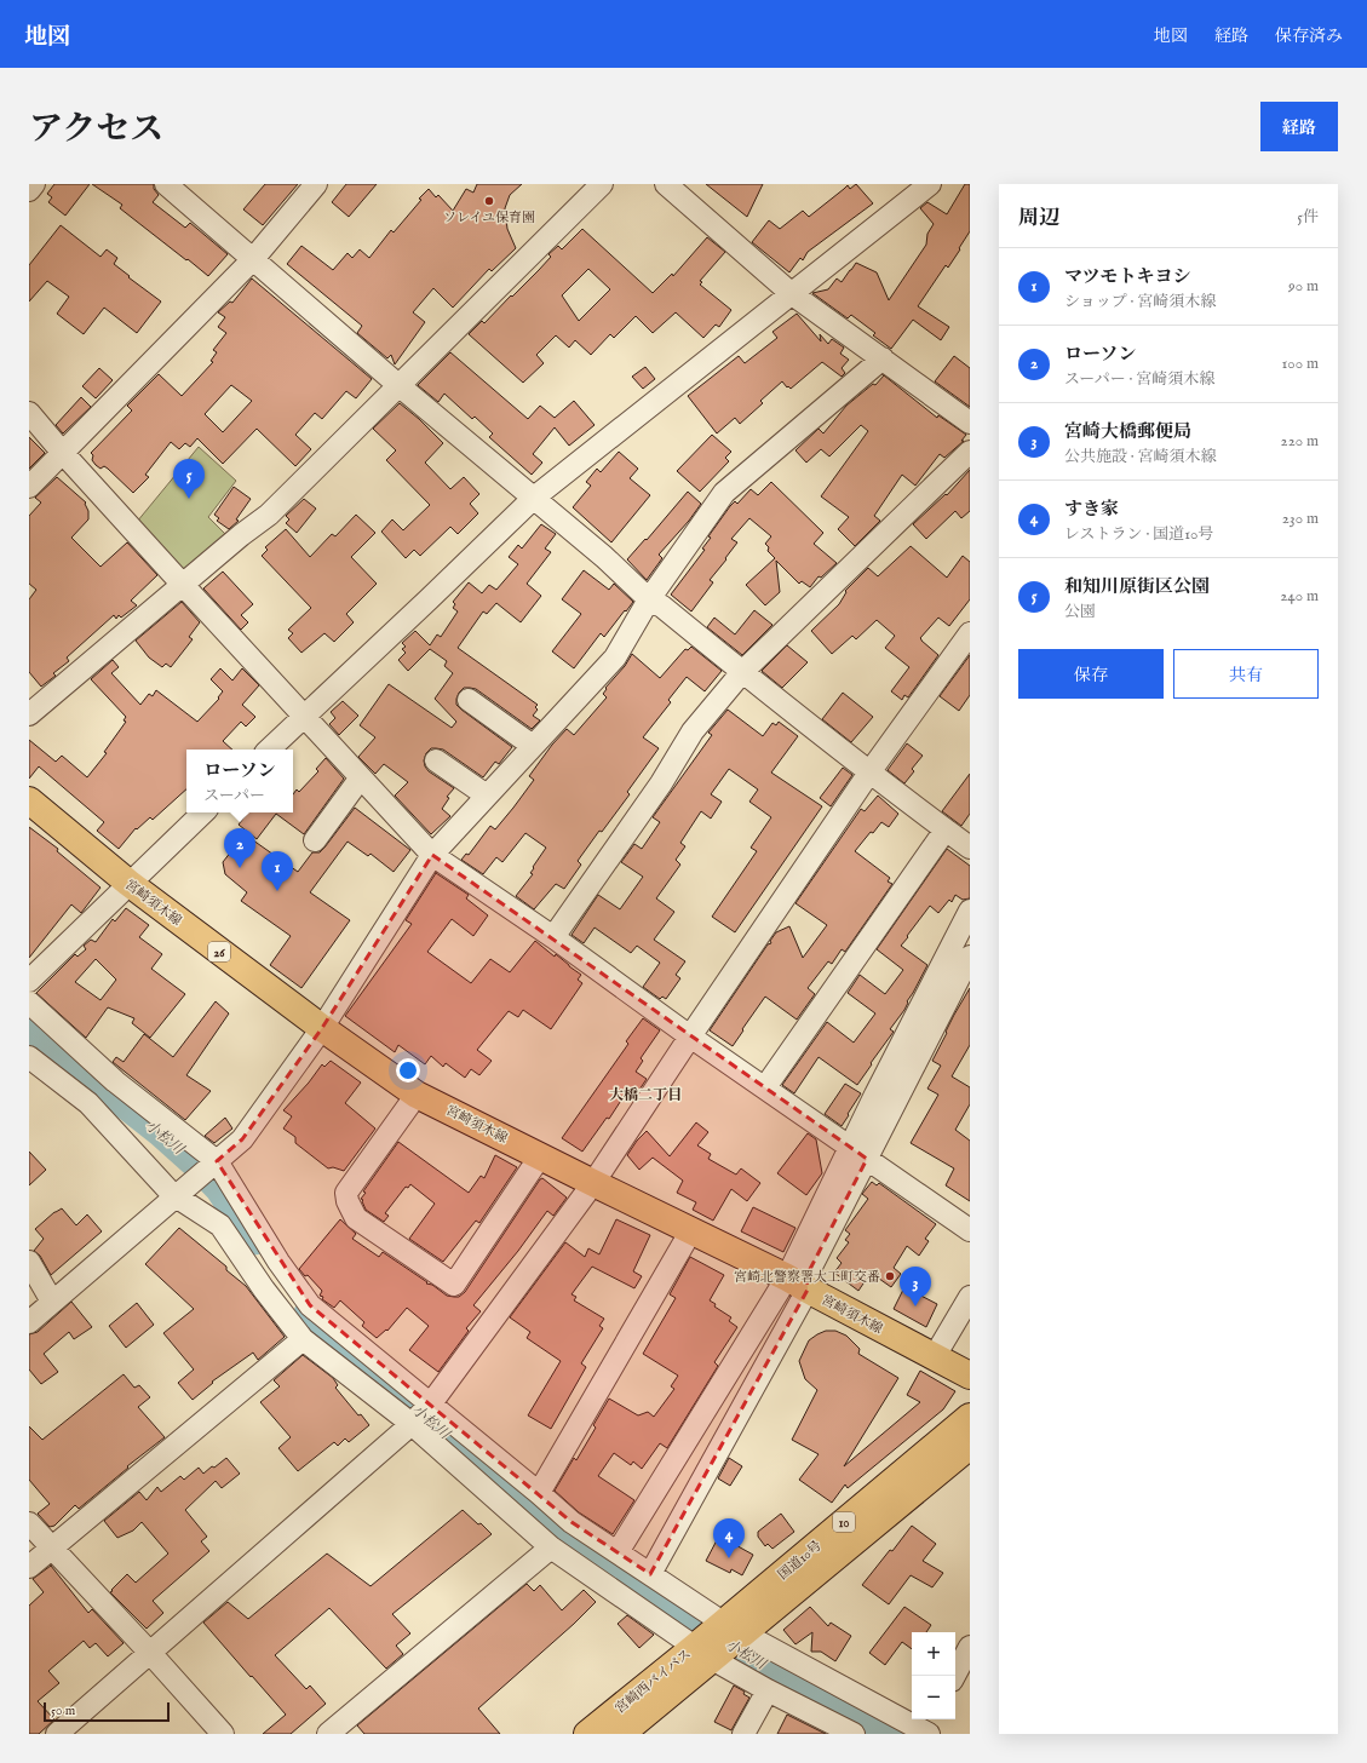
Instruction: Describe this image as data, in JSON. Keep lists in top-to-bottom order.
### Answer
{
  "streets": {
    "main road": [
      "宮崎須木線",
      "26",
      "10",
      "国道10号",
      "宮崎西バイパス"
    ]
  },
  "crossings": [
    ["国道10号", "宮崎西バイパス"]
  ],
  "districts": ["大橋二丁目"],
  "water": ["小松川"],
  "places": ["ソレイユ保育園", "宮崎北警察署大工町交番"],
  "scale_bar": "50 m",
  "page": {
    "header": "地図",
    "nav": ["地図", "経路", "保存済み"],
    "title": "アクセス",
    "buttons": [
      "経路",
      ["保存", "共有"]
    ],
    "heading": ["周辺", "5件"],
    "list": [
      {
        "mark": "1",
        "name": "マツモトキヨシ",
        "note": "ショップ · 宮崎須木線",
        "value": "90 m"
      },
      {
        "mark": "2",
        "name": "ローソン",
        "note": "スーパー · 宮崎須木線",
        "value": "100 m"
      },
      {
        "mark": "3",
        "name": "宮崎大橋郵便局",
        "note": "公共施設 · 宮崎須木線",
        "value": "220 m"
      },
      {
        "mark": "4",
        "name": "すき家",
        "note": "レストラン · 国道10号",
        "value": "230 m"
      },
      {
        "mark": "5",
        "name": "和知川原街区公園",
        "note": "公園",
        "value": "240 m"
      }
    ],
    "pins": [
      "5",
      "2",
      "1",
      "3",
      "4"
    ],
    "popup": ["ローソン", "スーパー"],
    "map_buttons": ["+", "−"],
    "scale": "50 m"
  }
}
